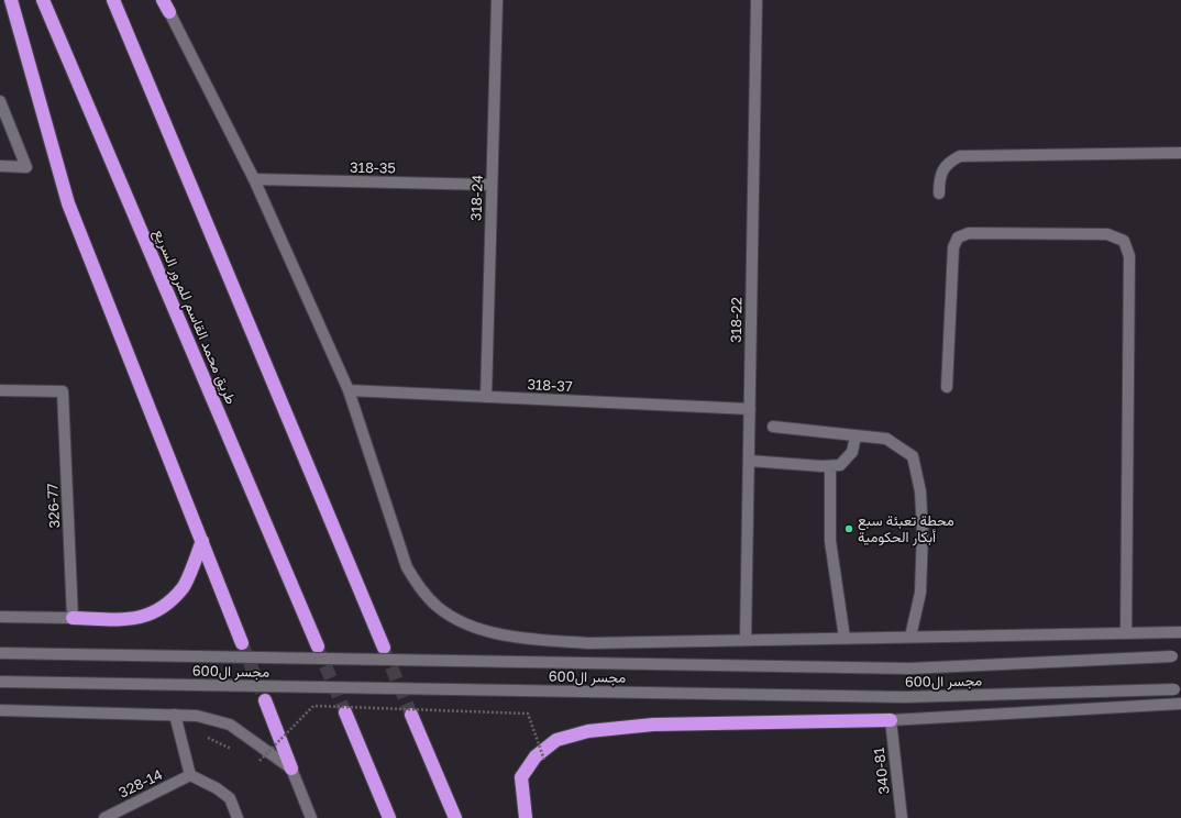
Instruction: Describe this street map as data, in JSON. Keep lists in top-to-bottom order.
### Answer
{
  "streets": {
    "highway": ["طريق محمد القاسم للمرور السريع"],
    "street": [
      "318-35",
      "318-24",
      "318-22",
      "318-37",
      "326-77",
      "مجسر ال600",
      "340-81",
      "328-14"
    ]
  },
  "crossings": [
    ["318-35", "318-24"],
    ["318-24", "318-37"],
    ["318-22", "318-37"]
  ],
  "places": ["محطة تعبئة سبع أبكار الحكومية"]
}
